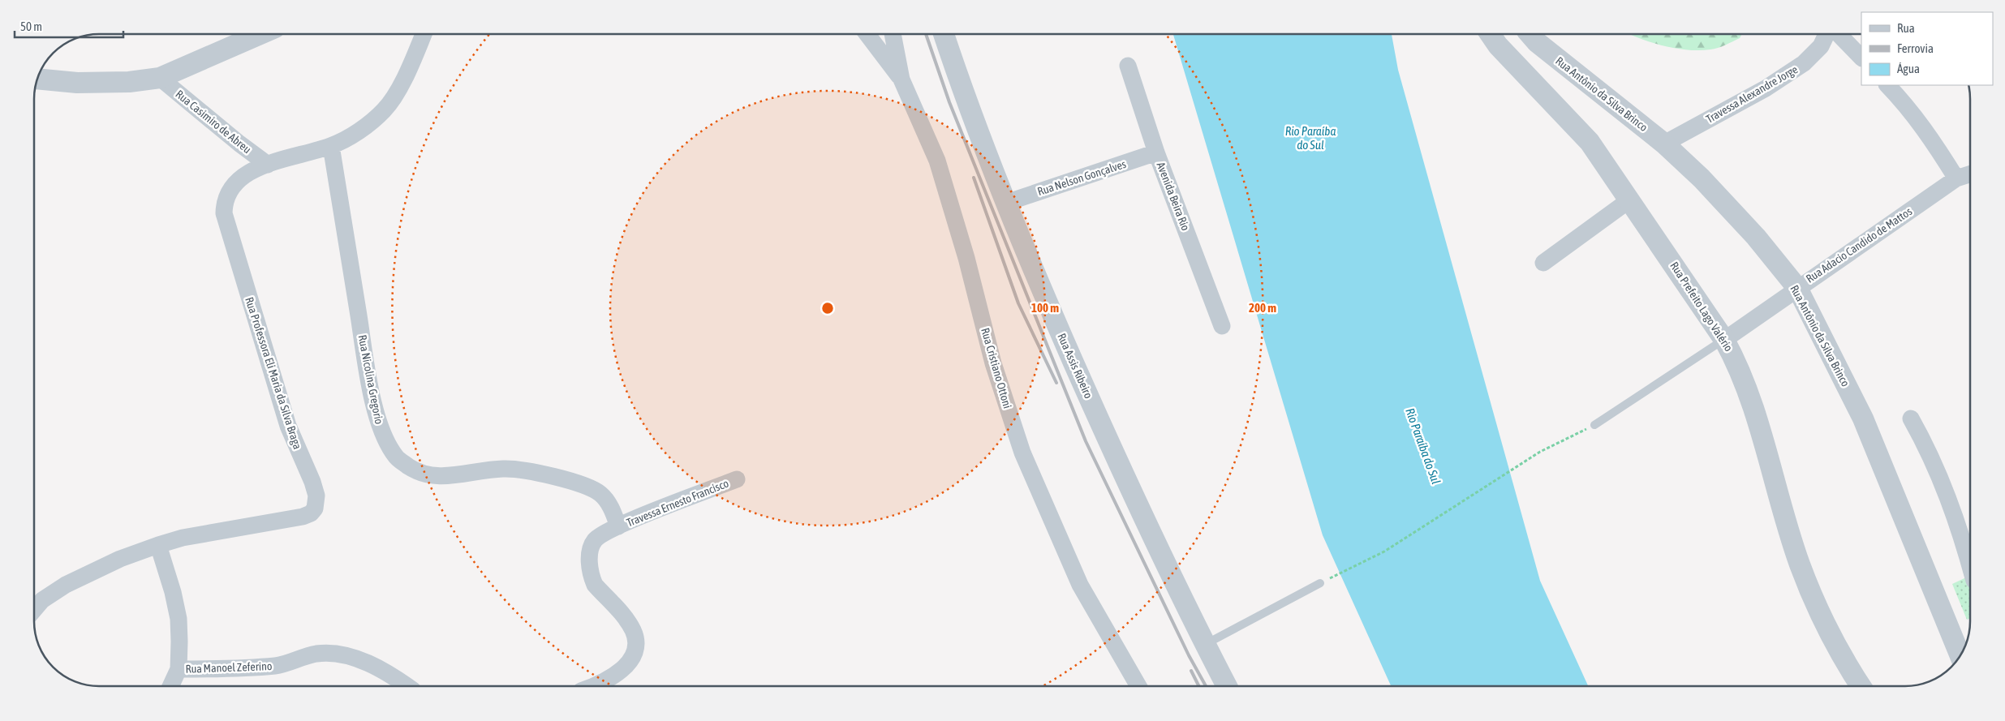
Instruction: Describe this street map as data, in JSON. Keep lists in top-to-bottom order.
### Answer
{
  "streets": {
    "street": [
      "Rua Antônio da Silva Brinco",
      "Travessa Alexandre Jorge",
      "Rua Casimiro de Abreu",
      "Rua Nelson Gonçalves",
      "Avenida Beira Rio",
      "Rua Adacio Candido de Mattos",
      "Rua Prefeito Lago Valério",
      "Rua Assis Ribeiro",
      "Rua Cristiano Ottoni",
      "Rua Professora Eli Maria da Silva Braga",
      "Rua Nicolina Gregorio",
      "Travessa Ernesto Francisco",
      "Rua Manoel Zeferino"
    ]
  },
  "crossings": [
    ["Rua Antônio da Silva Brinco", "Travessa Alexandre Jorge"],
    ["Rua Antônio da Silva Brinco", "Rua Adacio Candido de Mattos"],
    ["Rua Casimiro de Abreu", "Rua Professora Eli Maria da Silva Braga"],
    ["Rua Nelson Gonçalves", "Avenida Beira Rio"],
    ["Rua Nelson Gonçalves", "Rua Assis Ribeiro"],
    ["Rua Adacio Candido de Mattos", "Rua Prefeito Lago Valério"],
    ["Rua Nicolina Gregorio", "Travessa Ernesto Francisco"]
  ],
  "water": ["Rio Paraíba do Sul"],
  "legend": ["Rua", "Ferrovia", "Água"],
  "scale_bar": "50 m",
  "rings": ["100 m", "200 m"]
}
